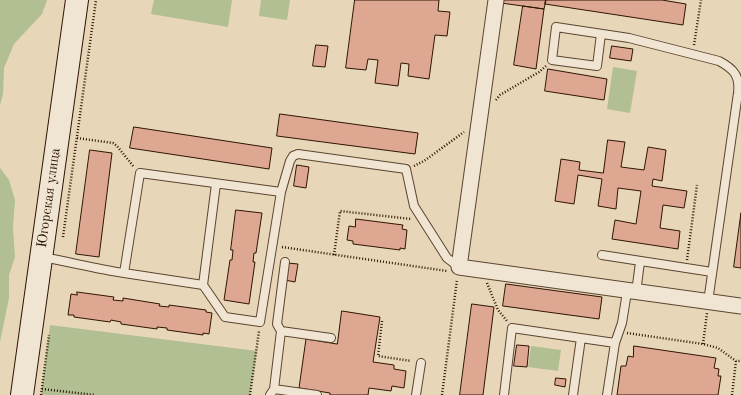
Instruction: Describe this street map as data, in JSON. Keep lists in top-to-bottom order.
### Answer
{
  "streets": {
    "street": ["Югорская улица"]
  }
}
